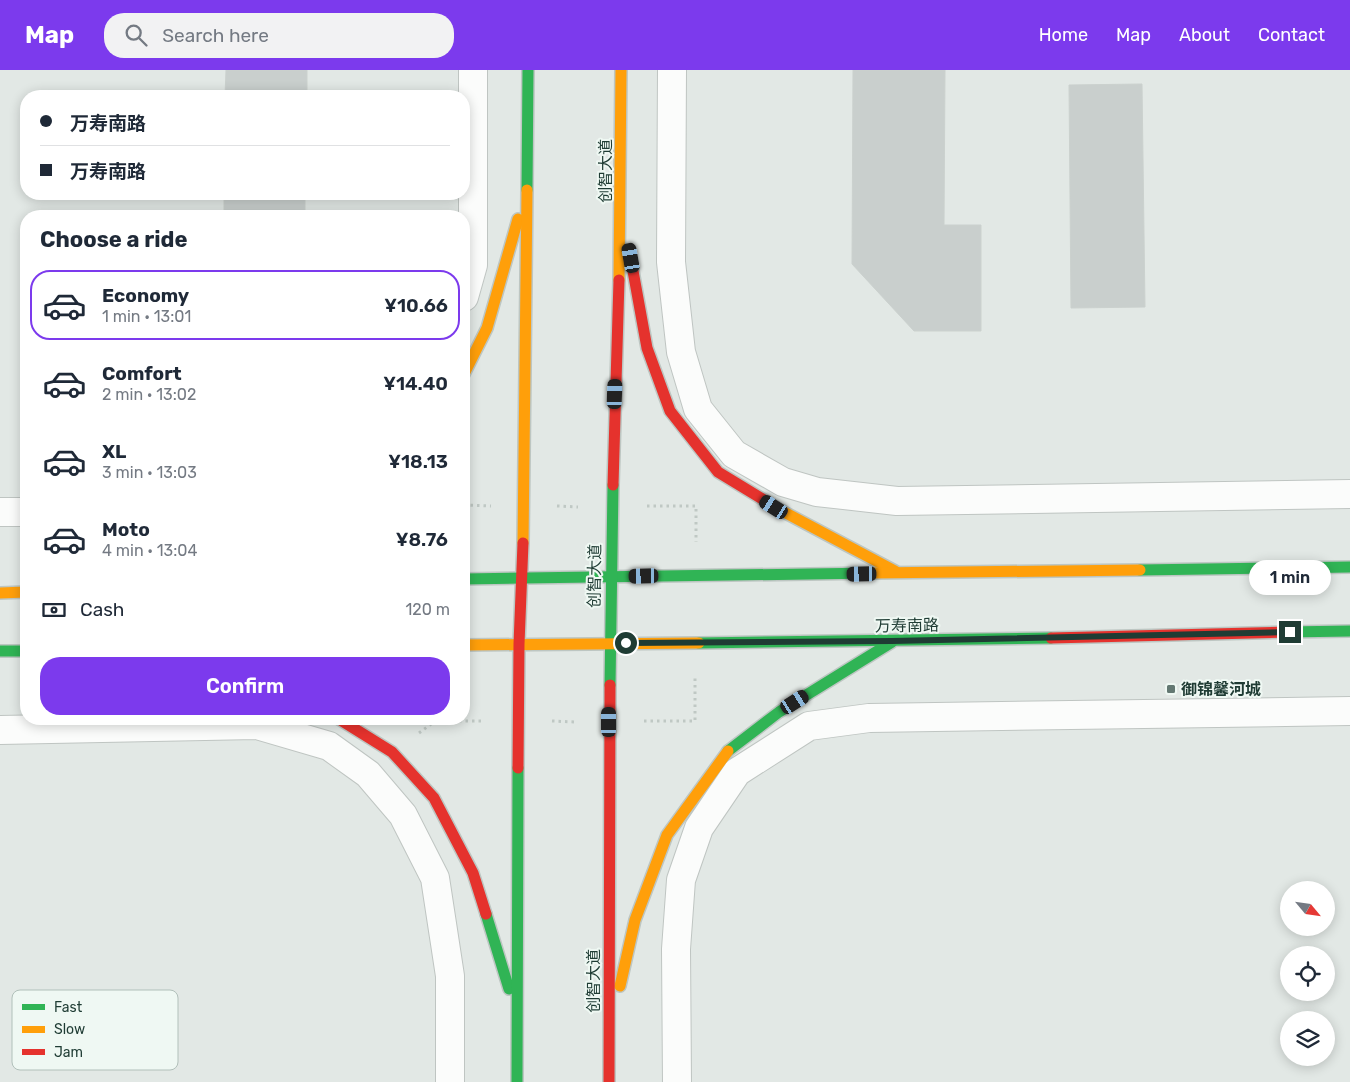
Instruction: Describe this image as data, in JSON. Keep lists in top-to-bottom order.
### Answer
{
  "streets": {
    "main road": ["创智大道", "万寿南路"]
  },
  "crossings": [
    ["创智大道", "万寿南路"]
  ],
  "places": {
    "transit": ["御锦馨河城"]
  },
  "legend": ["Fast", "Slow", "Jam"],
  "north": "bottom right",
  "page": {
    "header": "Map",
    "search": "Search here",
    "nav": [
      "Home",
      "Map",
      "About",
      "Contact"
    ],
    "banner": ["万寿南路", "万寿南路"],
    "heading": "Choose a ride",
    "list": [
      {
        "name": "Economy",
        "note": "1 min · 13:01",
        "value": "¥10.66"
      },
      {
        "name": "Comfort",
        "note": "2 min · 13:02",
        "value": "¥14.40"
      },
      {
        "name": "XL",
        "note": "3 min · 13:03",
        "value": "¥18.13"
      },
      {
        "name": "Moto",
        "note": "4 min · 13:04",
        "value": "¥8.76"
      }
    ],
    "bubble": "1 min",
    "pay": ["Cash", "120 m"],
    "buttons": "Confirm"
  }
}
